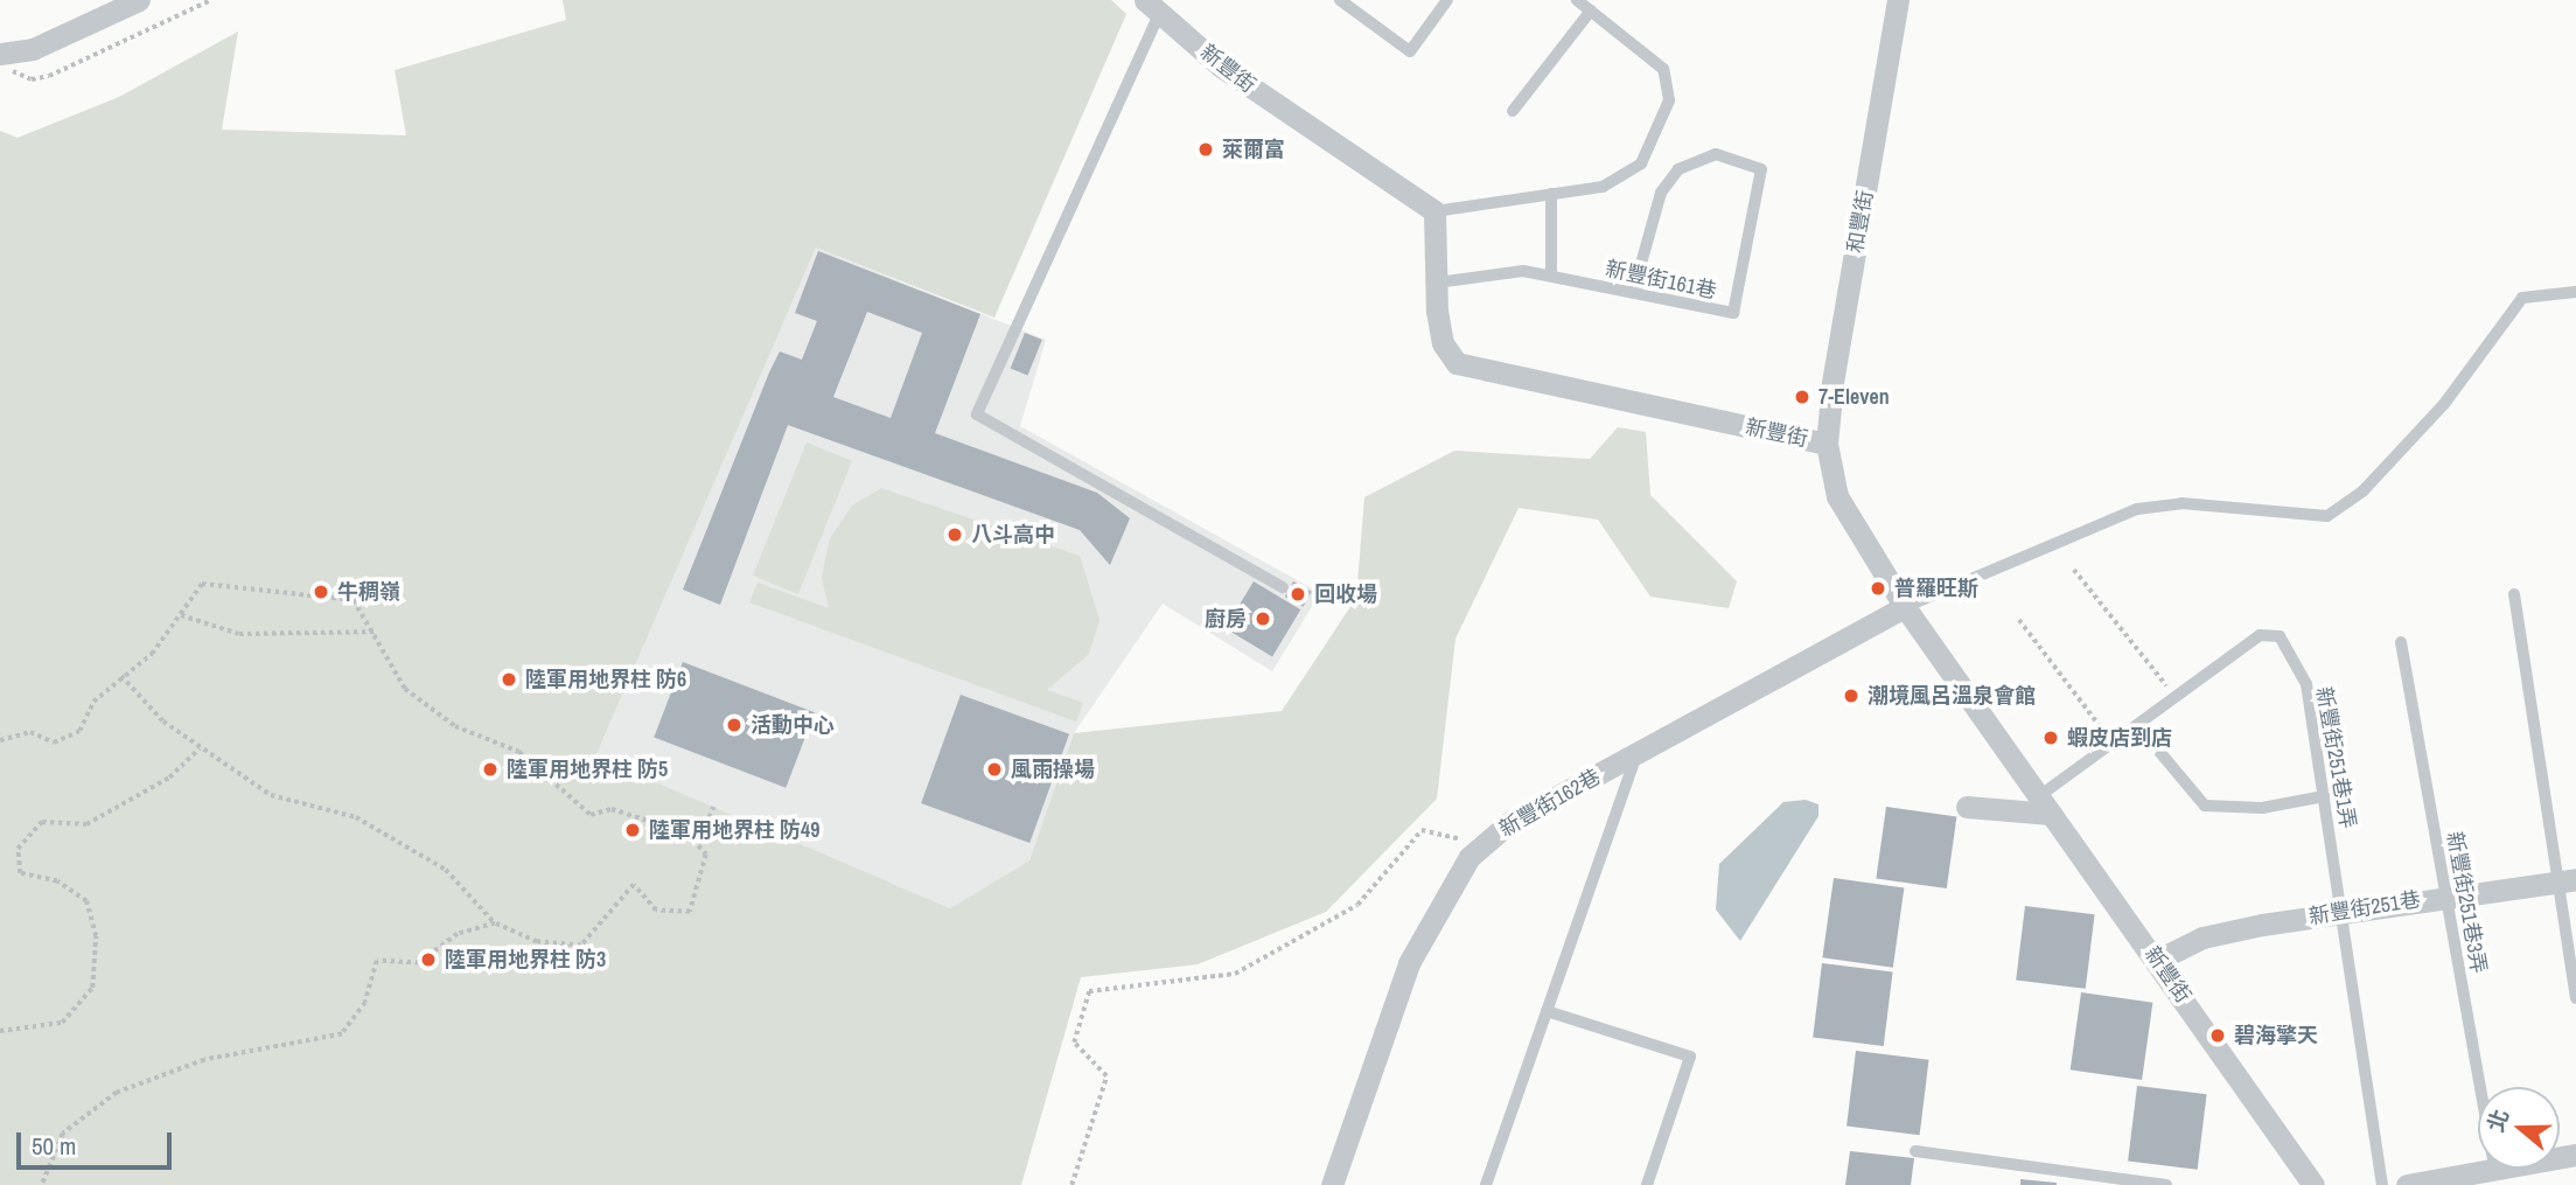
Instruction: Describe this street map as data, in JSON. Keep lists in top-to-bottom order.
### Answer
{
  "streets": {
    "street": [
      "新豐街",
      "和豐街",
      "新豐街162巷",
      "新豐街251巷"
    ],
    "lane": ["新豐街161巷", "新豐街251巷1弄", "新豐街251巷3弄"]
  },
  "crossings": [
    ["新豐街", "和豐街"],
    ["新豐街", "新豐街161巷"],
    ["新豐街", "新豐街162巷"],
    ["新豐街", "新豐街251巷"],
    ["新豐街251巷1弄", "新豐街251巷"],
    ["新豐街251巷3弄", "新豐街251巷"]
  ],
  "places": [
    "萊爾富",
    "7-Eleven",
    "八斗高中",
    "普羅旺斯",
    "牛稠嶺",
    "回收場",
    "廚房",
    "陸軍用地界柱 防6",
    "潮境風呂溫泉會館",
    "活動中心",
    "蝦皮店到店",
    "陸軍用地界柱 防5",
    "風雨操場",
    "陸軍用地界柱 防49",
    "陸軍用地界柱 防3",
    "碧海擎天"
  ],
  "scale_bar": "50 m",
  "north": "left"
}
